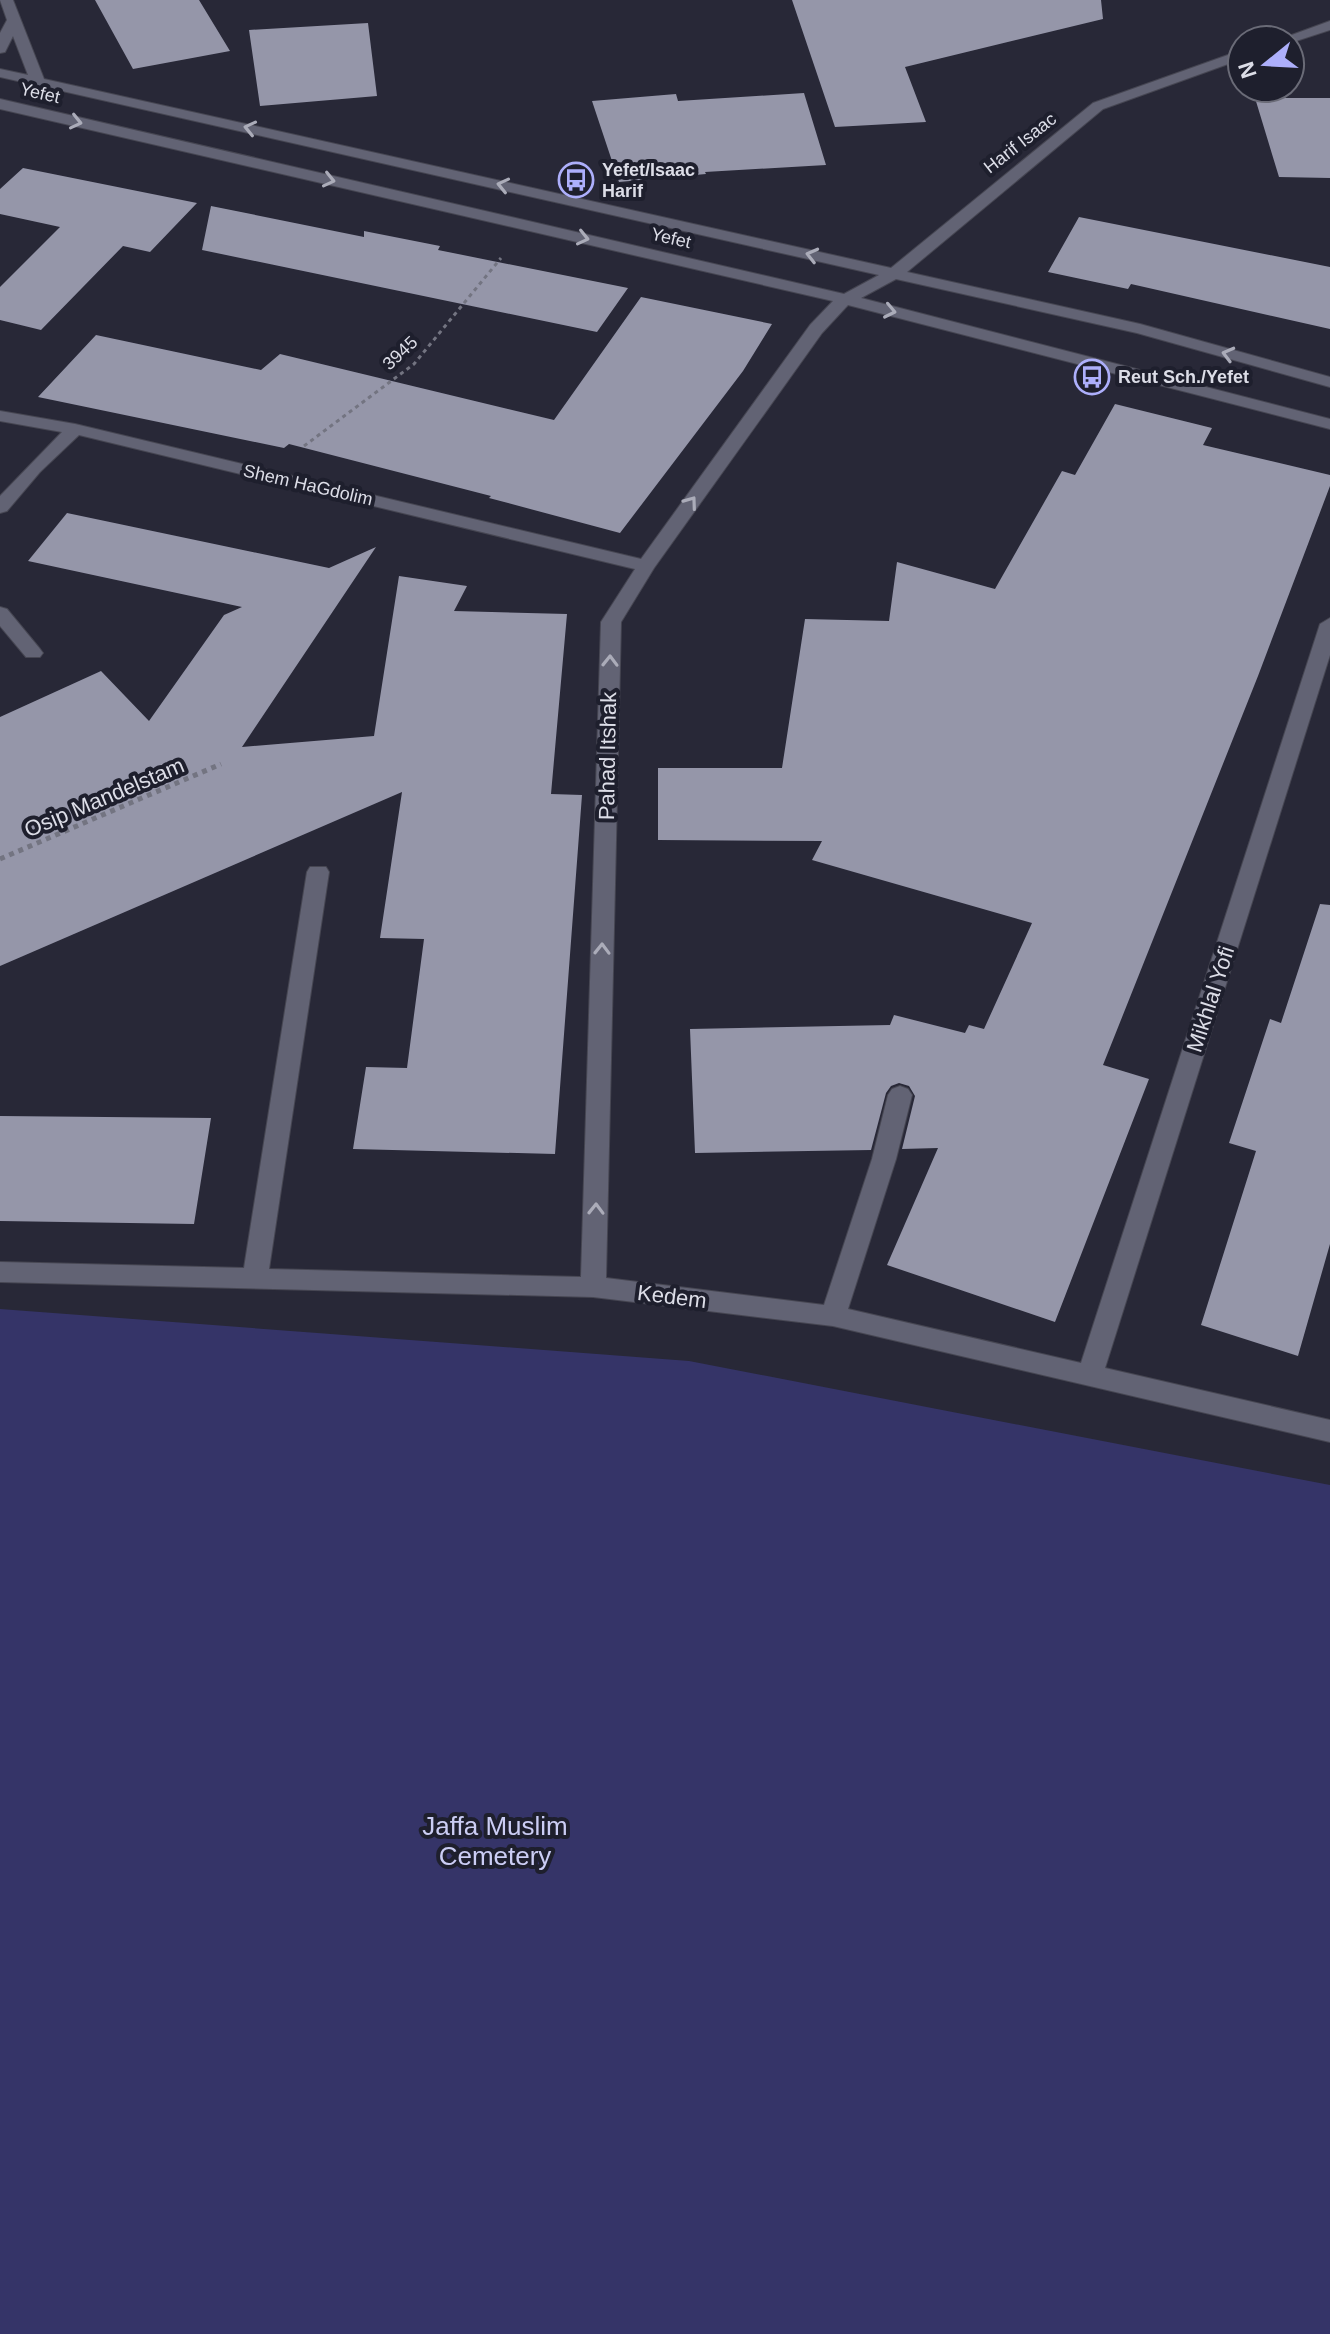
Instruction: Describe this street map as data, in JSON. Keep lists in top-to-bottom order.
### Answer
{
  "streets": {
    "street": [
      "Yefet",
      "Harif Isaac",
      "Shem HaGdolim",
      "Pahad Itshak",
      "Mikhlal Yofi",
      "Kedem"
    ],
    "path": ["3945", "Osip Mandelstam"]
  },
  "crossings": [
    ["Yefet", "Harif Isaac"],
    ["Yefet", "3945"],
    ["Yefet", "Pahad Itshak"],
    ["Harif Isaac", "Pahad Itshak"],
    ["3945", "Shem HaGdolim"],
    ["Shem HaGdolim", "Pahad Itshak"],
    ["Pahad Itshak", "Kedem"],
    ["Mikhlal Yofi", "Kedem"]
  ],
  "one_way": ["Pahad Itshak"],
  "parks": ["Jaffa Muslim Cemetery"],
  "places": {
    "bus stop": ["Yefet/Isaac Harif", "Reut Sch./Yefet"]
  },
  "north": "left"
}
